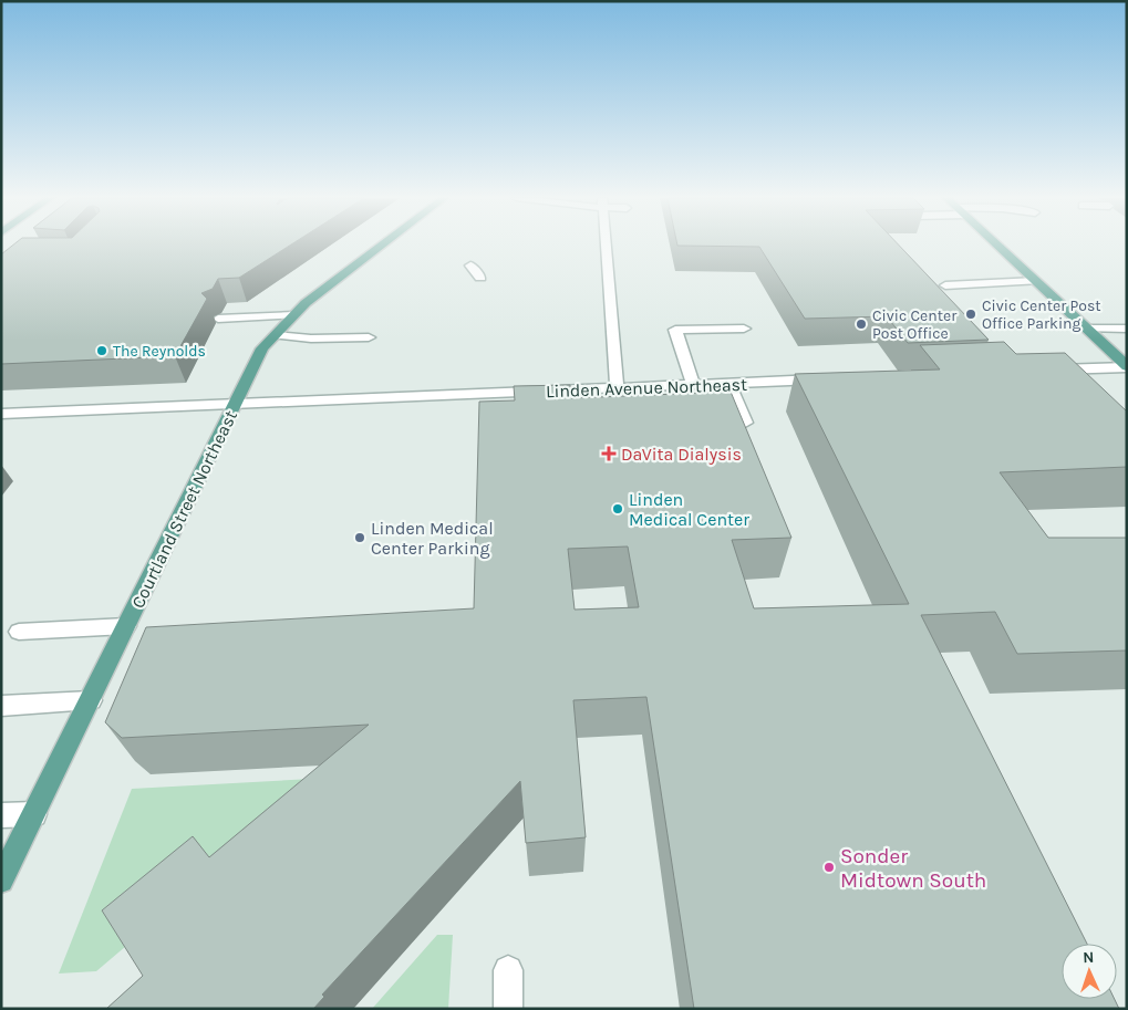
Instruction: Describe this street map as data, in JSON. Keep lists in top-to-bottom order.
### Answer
{
  "streets": {
    "main road": ["Courtland Street Northeast"],
    "street": ["Linden Avenue Northeast"]
  },
  "crossings": [
    ["Linden Avenue Northeast", "Courtland Street Northeast"]
  ],
  "places": {
    "other": [
      "Civic Center Post Office Parking",
      "Civic Center Post Office",
      "The Reynolds",
      "Linden Medical Center",
      "Linden Medical Center Parking",
      "Sonder Midtown South"
    ],
    "health": ["DaVita Dialysis"]
  },
  "north": "top"
}
